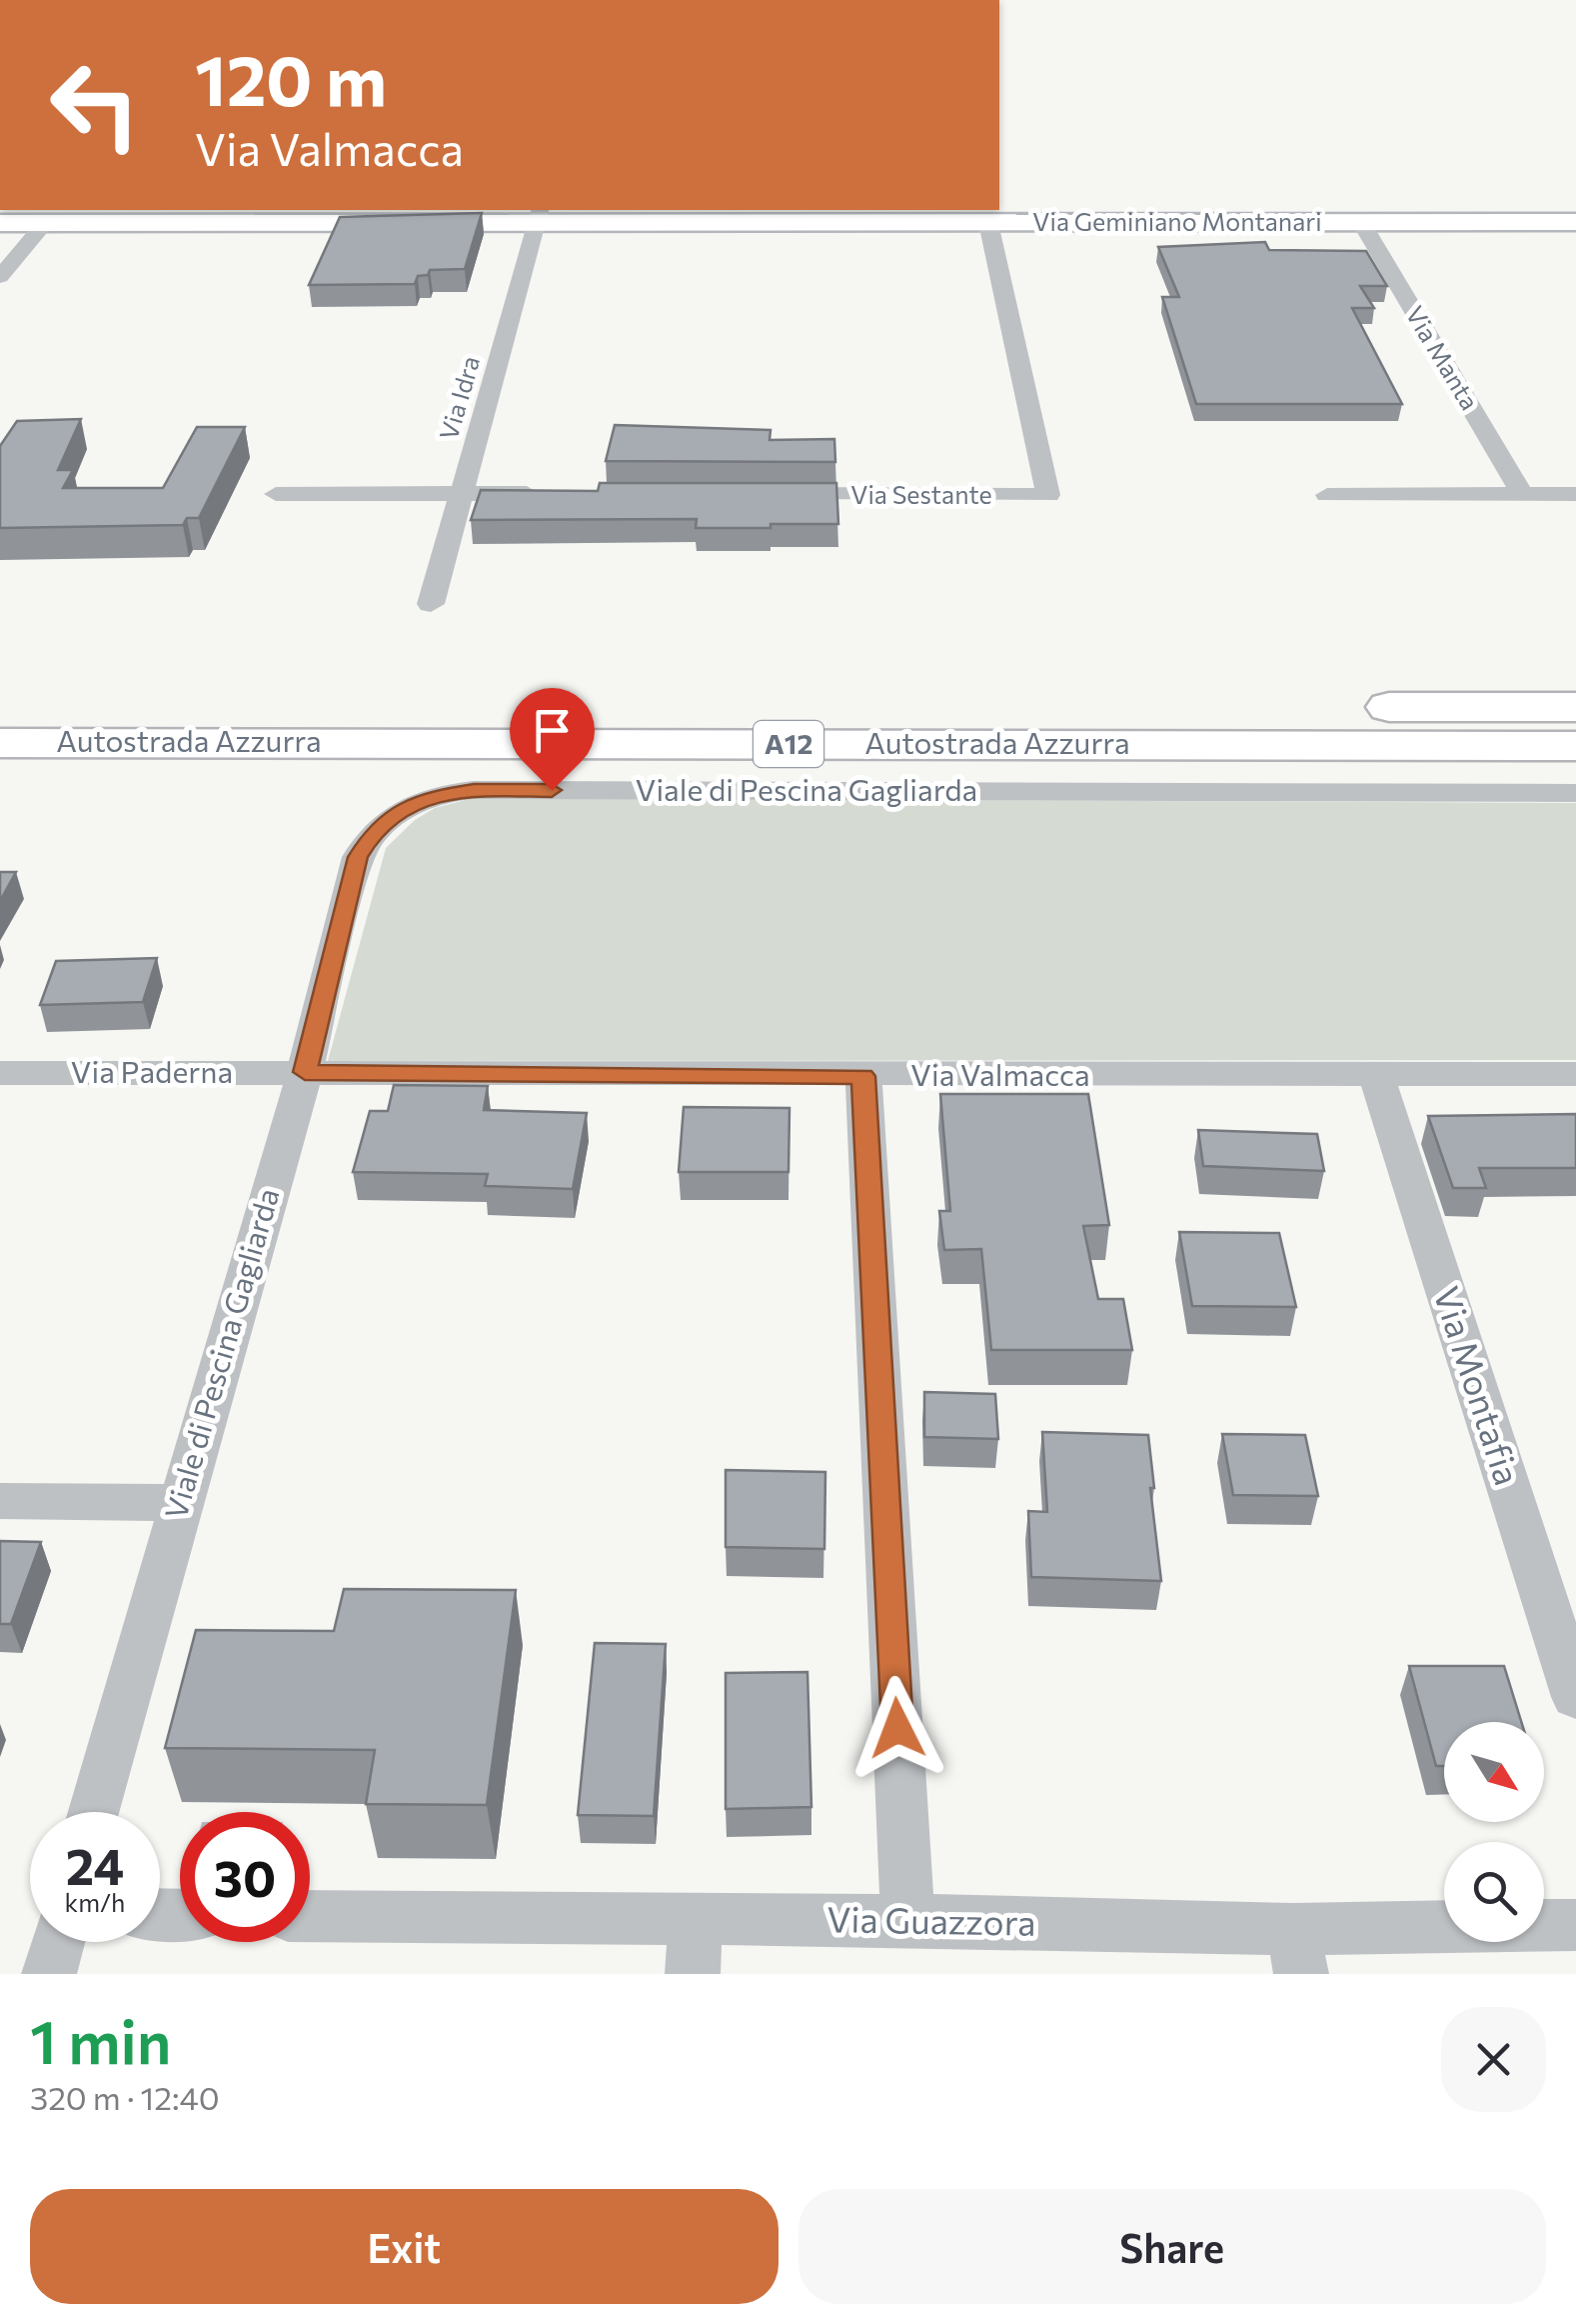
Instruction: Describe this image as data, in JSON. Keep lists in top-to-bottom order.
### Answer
{
  "streets": {
    "highway": ["Autostrada Azzurra", "A12"],
    "street": [
      "Via Geminiano Montanari",
      "Via Manta",
      "Via Idra",
      "Via Sestante",
      "Viale di Pescina Gagliarda",
      "Via Paderna",
      "Via Valmacca",
      "Via Montafia",
      "Via Guazzora"
    ]
  },
  "crossings": [
    ["Via Geminiano Montanari", "Via Manta"],
    ["Via Geminiano Montanari", "Via Idra"],
    ["Via Geminiano Montanari", "Via Sestante"],
    ["Viale di Pescina Gagliarda", "Via Paderna"],
    ["Viale di Pescina Gagliarda", "Via Valmacca"],
    ["Via Paderna", "Via Valmacca"],
    ["Via Valmacca", "Via Montafia"]
  ],
  "north": "bottom right",
  "page": {
    "turn": ["120 m", "Via Valmacca"],
    "speed": "24 km/h",
    "limit": "30",
    "heading": ["1 min", "320 m · 12:40"],
    "buttons": ["Exit", "Share"]
  }
}
